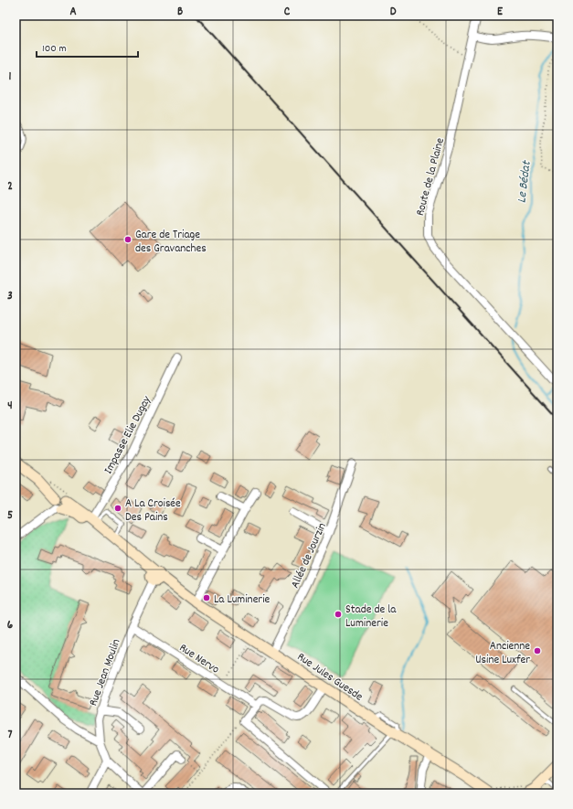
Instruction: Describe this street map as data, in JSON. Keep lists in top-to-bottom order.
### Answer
{
  "streets": {
    "main road": ["Rue Jules Guesde"],
    "street": [
      "Route de la Plaine",
      "Impasse Elie Dugay",
      "Allée de Jourzin",
      "Rue Nervo",
      "Rue Jean Moulin"
    ]
  },
  "crossings": [
    ["Impasse Elie Dugay", "Rue Jules Guesde"],
    ["Allée de Jourzin", "Rue Jules Guesde"],
    ["Rue Nervo", "Rue Jean Moulin"],
    ["Rue Jean Moulin", "Rue Jules Guesde"]
  ],
  "water": ["Le Bédat"],
  "places": [
    "Gare de Triage des Gravanches",
    "A La Croisée Des Pains",
    "La Luminerie",
    "Stade de la Luminerie",
    "Ancienne Usine Luxfer"
  ],
  "scale_bar": "100 m",
  "grid": {
    "columns": [
      "A",
      "B",
      "C",
      "D",
      "E"
    ],
    "rows": [
      "1",
      "2",
      "3",
      "4",
      "5",
      "6",
      "7"
    ]
  }
}
